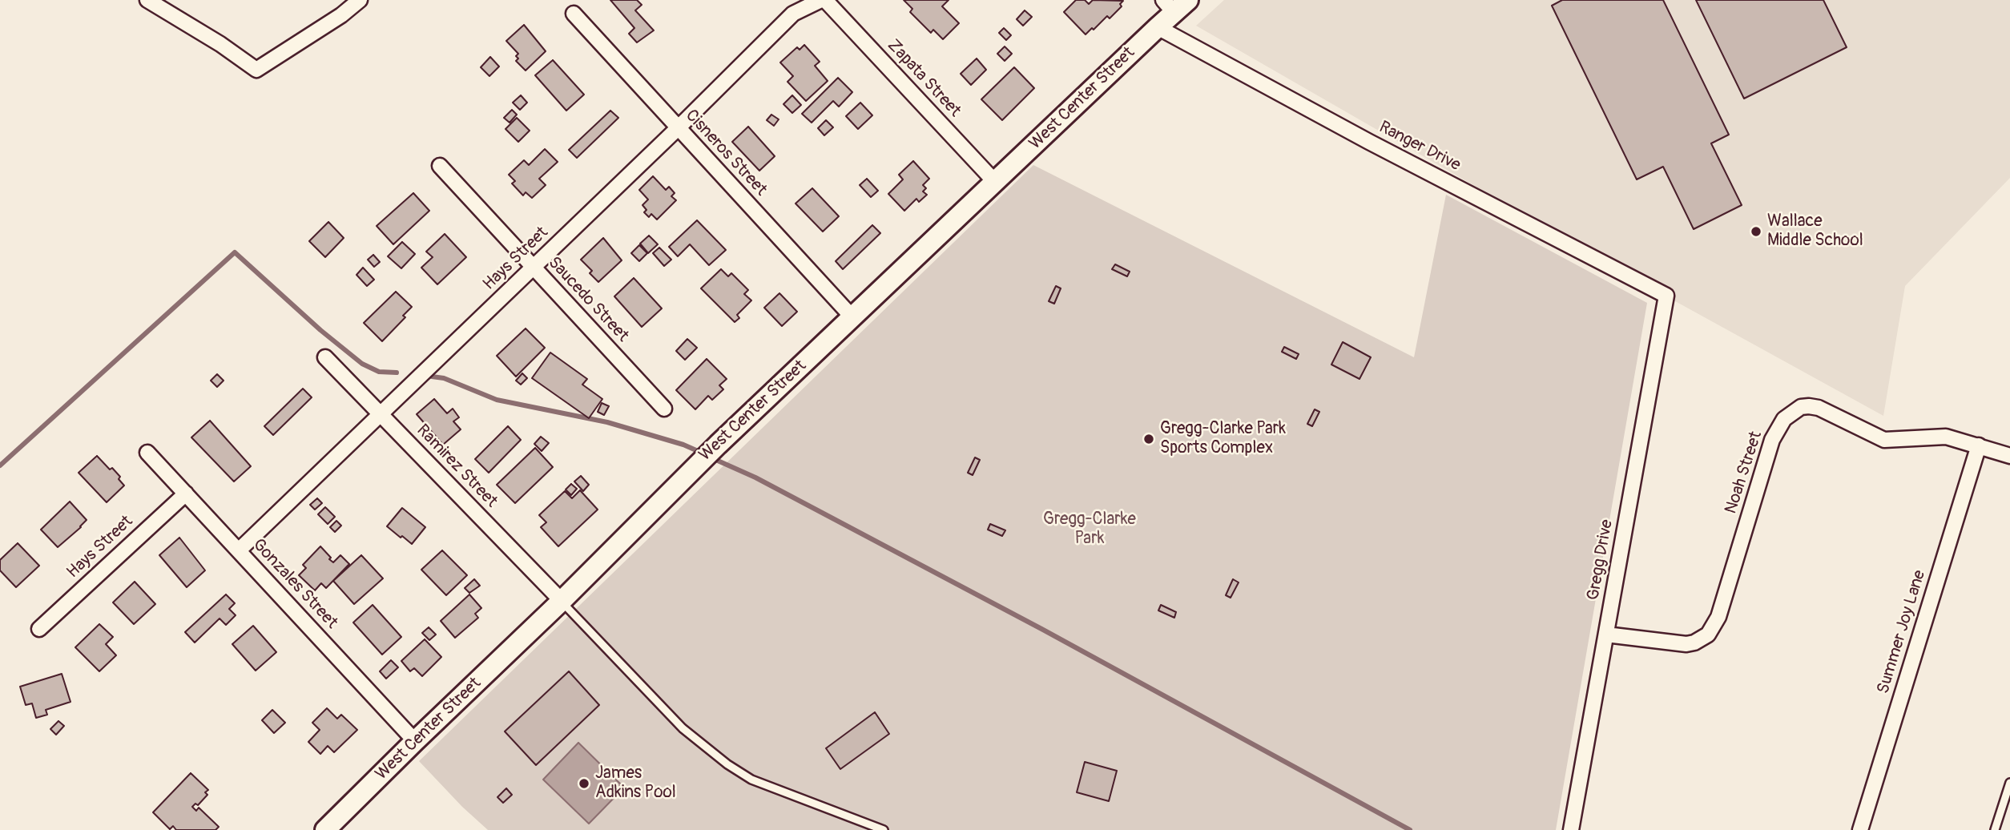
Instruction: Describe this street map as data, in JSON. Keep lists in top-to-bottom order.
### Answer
{
  "streets": {
    "street": [
      "Zapata Street",
      "West Center Street",
      "Ranger Drive",
      "Cisneros Street",
      "Hays Street",
      "Saucedo Street",
      "Ramirez Street",
      "Noah Street",
      "Gregg Drive",
      "Gonzales Street",
      "Summer Joy Lane"
    ]
  },
  "crossings": [
    ["Zapata Street", "West Center Street"],
    ["Zapata Street", "Hays Street"],
    ["West Center Street", "Ranger Drive"],
    ["West Center Street", "Cisneros Street"],
    ["West Center Street", "Ramirez Street"],
    ["West Center Street", "Gonzales Street"],
    ["Ranger Drive", "Gregg Drive"],
    ["Cisneros Street", "Hays Street"],
    ["Hays Street", "Saucedo Street"],
    ["Hays Street", "Ramirez Street"],
    ["Hays Street", "Gonzales Street"],
    ["Noah Street", "Gregg Drive"],
    ["Noah Street", "Summer Joy Lane"]
  ],
  "parks": ["Gregg-Clarke Park"],
  "places": ["Wallace Middle School", "Gregg-Clarke Park Sports Complex", "James Adkins Pool"]
}
